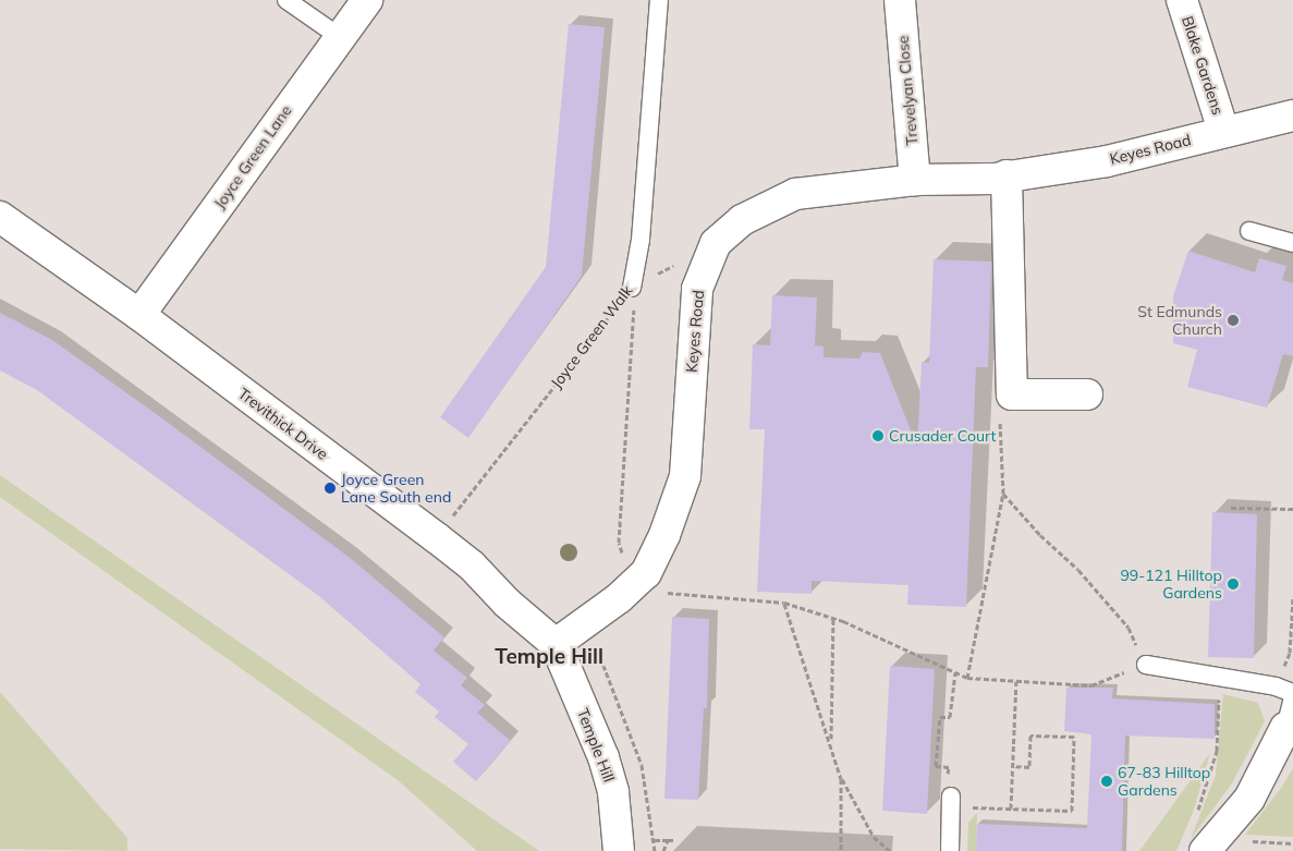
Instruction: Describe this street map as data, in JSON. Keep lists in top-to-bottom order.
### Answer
{
  "streets": {
    "street": [
      "Blake Gardens",
      "Trevelyan Close",
      "Keyes Road",
      "Joyce Green Lane",
      "Trevithick Drive",
      "Temple Hill"
    ],
    "lane": ["Joyce Green Walk"]
  },
  "crossings": [
    ["Blake Gardens", "Keyes Road"],
    ["Trevelyan Close", "Keyes Road"],
    ["Keyes Road", "Trevithick Drive"],
    ["Keyes Road", "Temple Hill"],
    ["Joyce Green Lane", "Trevithick Drive"],
    ["Joyce Green Walk", "Trevithick Drive"],
    ["Trevithick Drive", "Temple Hill"]
  ],
  "districts": ["Temple Hill"],
  "places": [
    "St Edmunds Church",
    "Crusader Court",
    "Joyce Green Lane South end",
    "99-121 Hilltop Gardens",
    "67-83 Hilltop Gardens"
  ]
}
